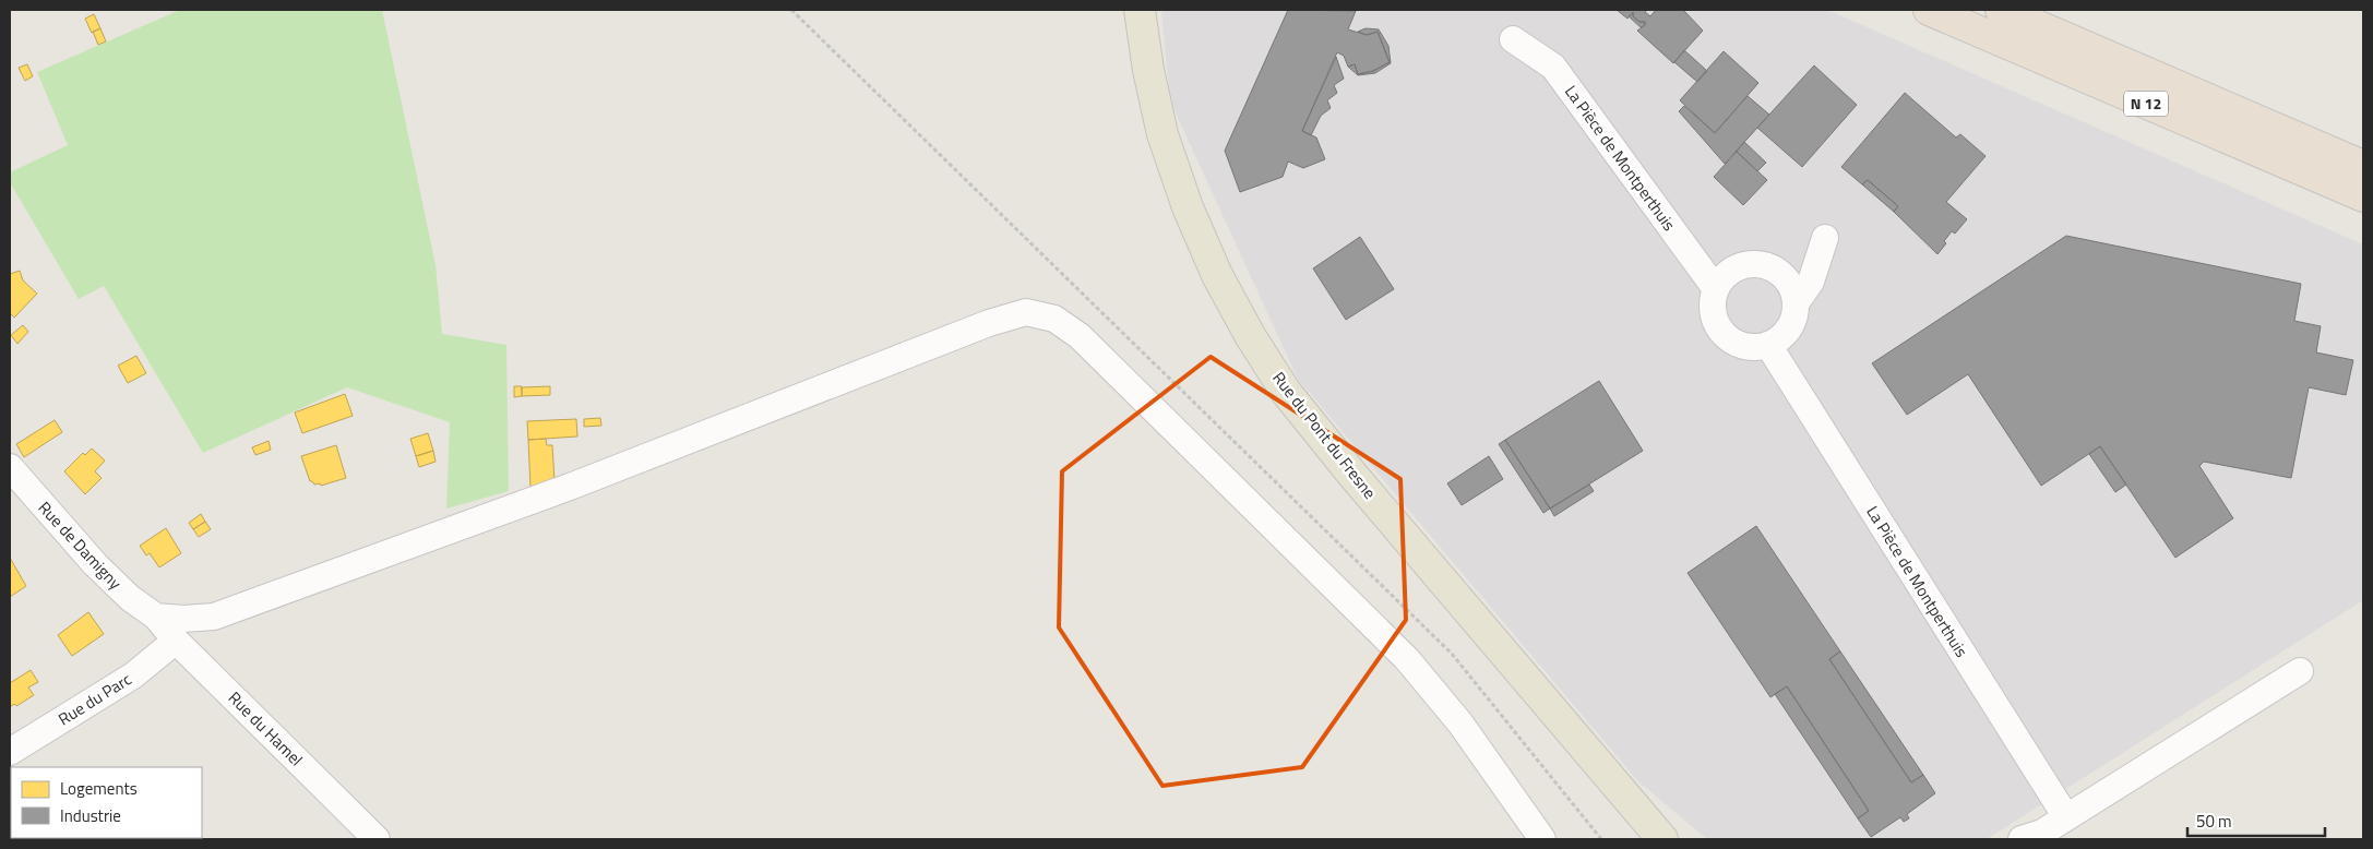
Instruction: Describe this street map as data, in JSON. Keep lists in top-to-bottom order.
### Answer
{
  "streets": {
    "highway": ["N 12"],
    "main road": ["Rue du Pont du Fresne"],
    "street": [
      "La Pièce de Montperthuis",
      "Rue de Damigny",
      "Rue du Parc",
      "Rue du Hamel"
    ]
  },
  "crossings": [
    ["Rue de Damigny", "Rue du Hamel"],
    ["Rue du Parc", "Rue du Hamel"]
  ],
  "legend": ["Logements", "Industrie"],
  "scale_bar": "50 m"
}
